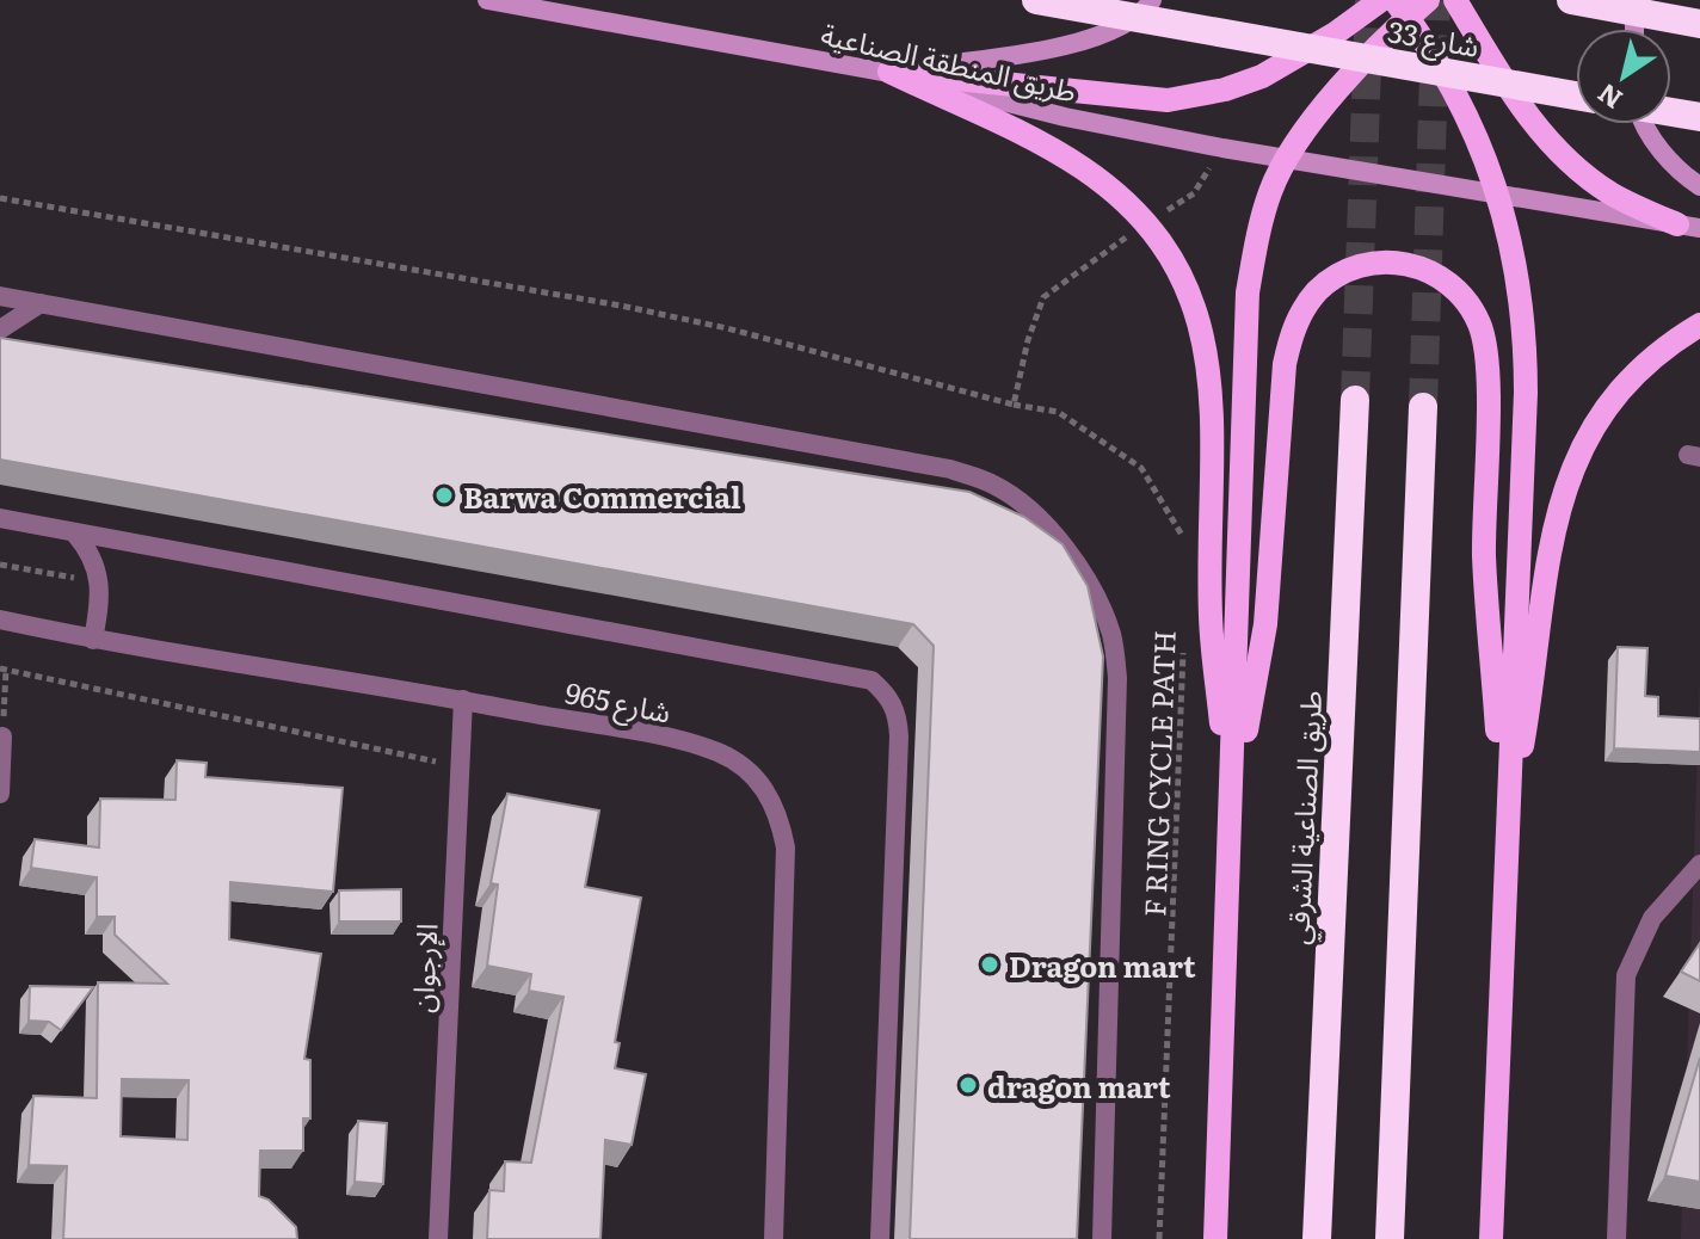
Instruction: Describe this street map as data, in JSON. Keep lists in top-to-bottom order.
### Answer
{
  "streets": {
    "highway": ["شارع 33", "طريق الصناعية الشرقي"],
    "street": ["طريق المنطقة الصناعية", "شارع 965", "الإرجوان"],
    "path": ["F RING CYCLE PATH"]
  },
  "crossings": [
    ["شارع 965", "الإرجوان"]
  ],
  "places": ["Barwa Commercial", "Dragon mart", "dragon mart"],
  "north": "bottom left"
}
